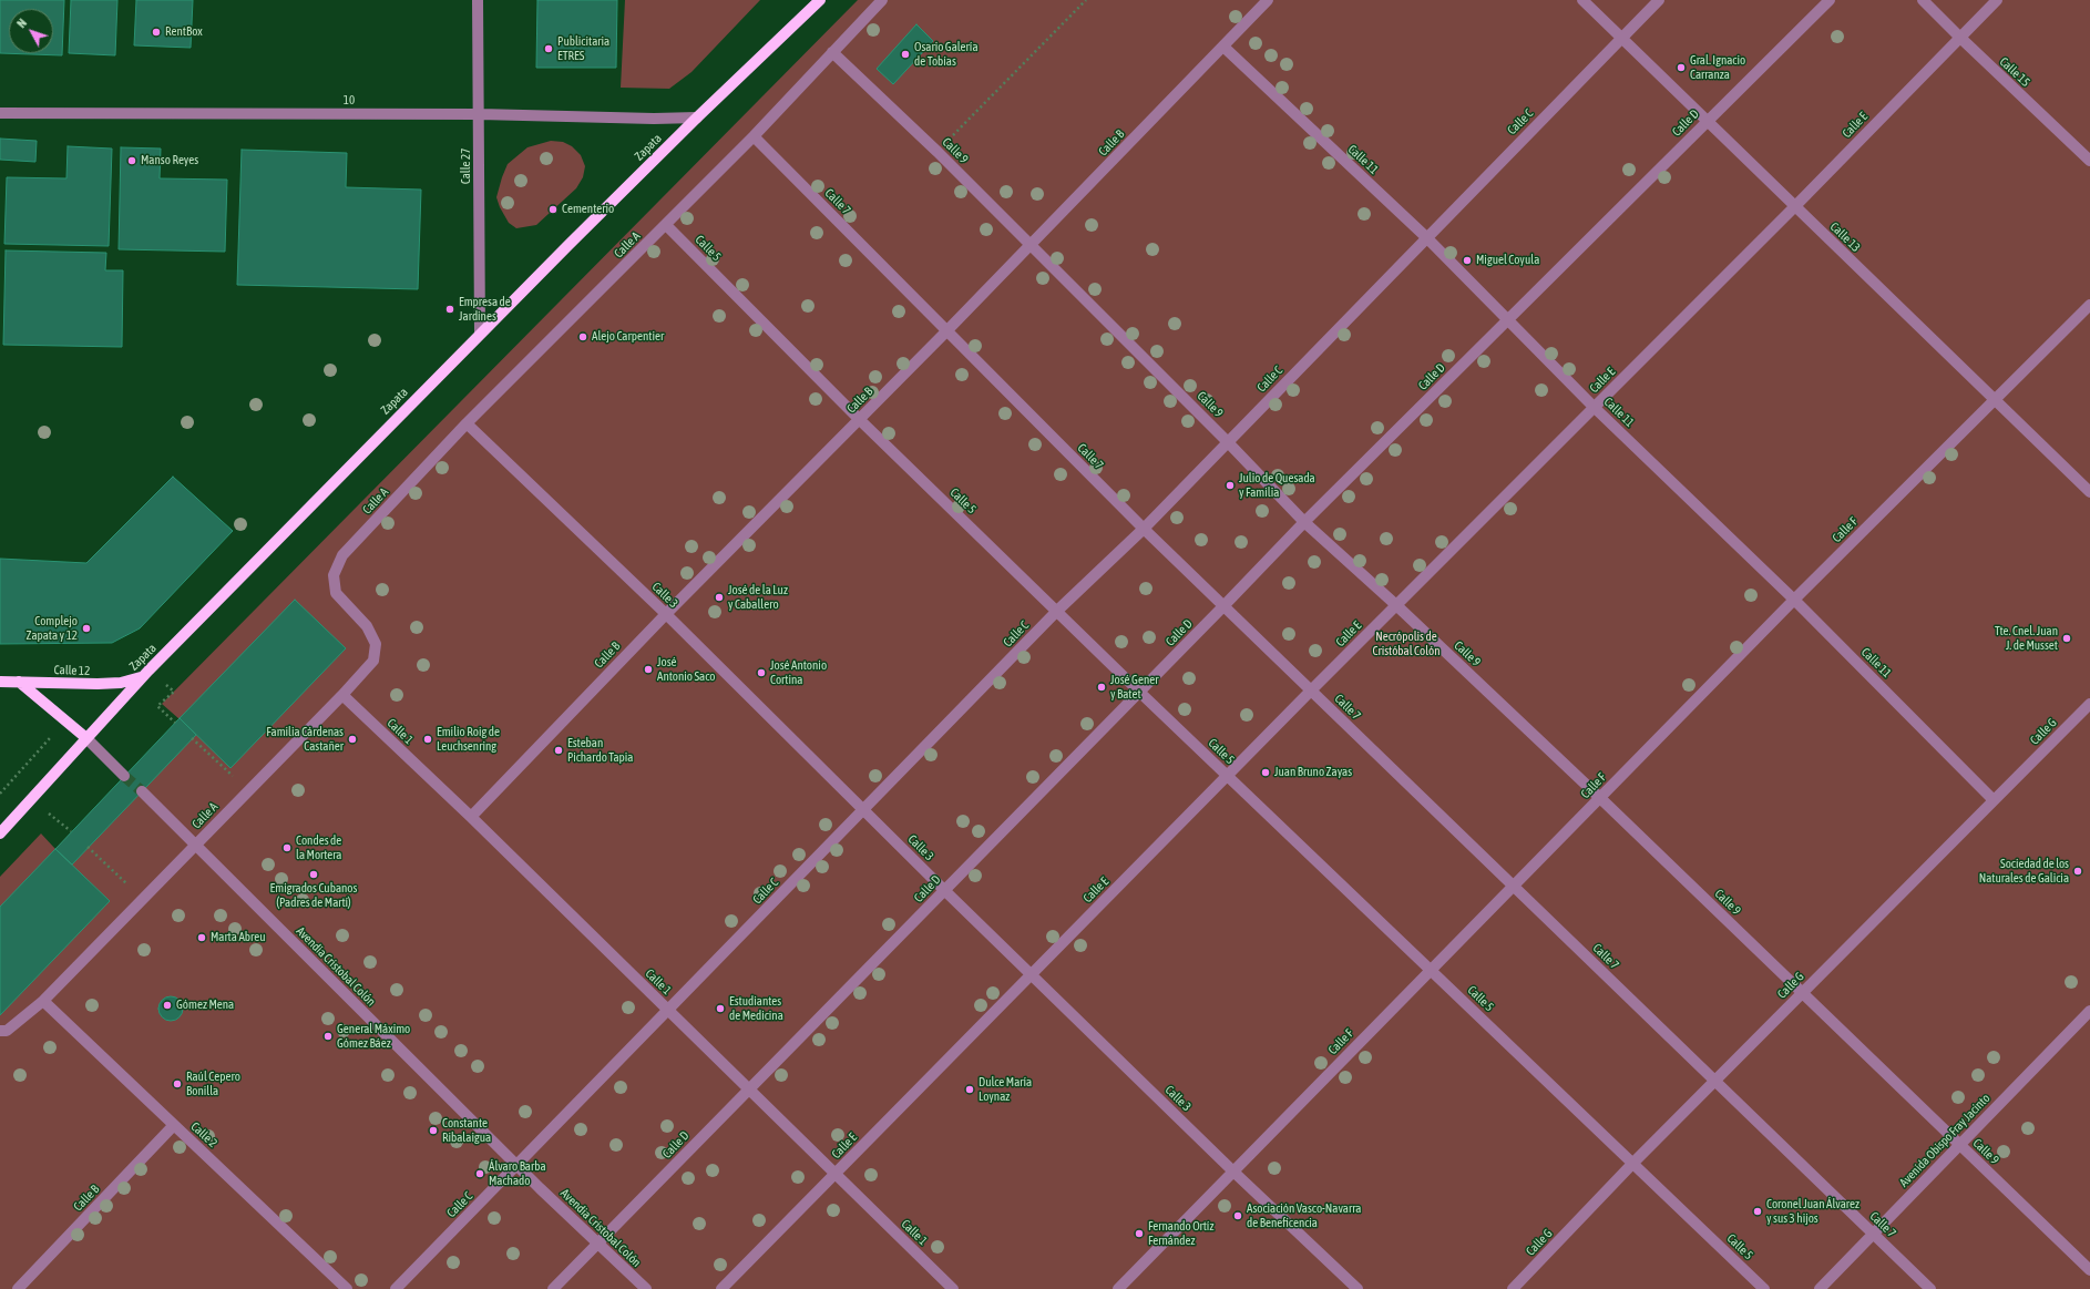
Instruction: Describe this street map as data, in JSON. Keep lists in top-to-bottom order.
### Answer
{
  "streets": {
    "main road": ["Zapata", "Calle 12"],
    "street": [
      "Calle 15",
      "10",
      "Calle C",
      "Calle D",
      "Calle E",
      "Calle B",
      "Calle 9",
      "Calle 11",
      "Calle 27",
      "Calle 7",
      "Calle 13",
      "Calle A",
      "Calle 5",
      "Calle F",
      "Calle 3",
      "Calle 1",
      "Calle G",
      "Avendia Cristobal Colón",
      "Calle 2",
      "Avenida Obispo Fray Jacinto"
    ]
  },
  "crossings": [
    ["Calle 15", "Calle E"],
    ["10", "Zapata"],
    ["10", "Calle 27"],
    ["Calle C", "Calle 9"],
    ["Calle C", "Calle 11"],
    ["Calle C", "Calle 7"],
    ["Calle C", "Calle 13"],
    ["Calle C", "Calle 5"],
    ["Calle C", "Calle 3"],
    ["Calle C", "Calle 1"],
    ["Calle C", "Avendia Cristobal Colón"],
    ["Calle D", "Calle 9"],
    ["Calle D", "Calle 11"],
    ["Calle D", "Calle 7"],
    ["Calle D", "Calle 13"],
    ["Calle D", "Calle 5"],
    ["Calle D", "Calle 3"],
    ["Calle D", "Calle 1"],
    ["Calle D", "Avendia Cristobal Colón"],
    ["Calle E", "Calle 9"],
    ["Calle E", "Calle 11"],
    ["Calle E", "Calle 7"],
    ["Calle E", "Calle 13"],
    ["Calle E", "Calle 5"],
    ["Calle E", "Calle 3"],
    ["Calle E", "Calle 1"],
    ["Calle B", "Calle 9"],
    ["Calle B", "Calle 11"],
    ["Calle B", "Calle 7"],
    ["Calle B", "Calle 5"],
    ["Calle B", "Calle 3"],
    ["Calle B", "Calle 1"],
    ["Calle B", "Calle 2"],
    ["Zapata", "Calle 27"],
    ["Zapata", "Calle 12"],
    ["Calle 9", "Calle A"],
    ["Calle 9", "Calle F"],
    ["Calle 9", "Calle G"],
    ["Calle 9", "Avenida Obispo Fray Jacinto"],
    ["Calle 11", "Calle F"],
    ["Calle 11", "Calle G"],
    ["Calle 7", "Calle A"],
    ["Calle 7", "Calle F"],
    ["Calle 7", "Calle G"],
    ["Calle 7", "Avenida Obispo Fray Jacinto"],
    ["Calle 13", "Calle F"],
    ["Calle A", "Calle 5"],
    ["Calle A", "Calle 3"],
    ["Calle A", "Calle 1"],
    ["Calle A", "Avendia Cristobal Colón"],
    ["Calle A", "Calle 2"],
    ["Calle 5", "Calle F"],
    ["Calle 5", "Calle G"],
    ["Calle F", "Calle 3"]
  ],
  "parks": ["Necrópolis de Cristóbal Colón"],
  "places": [
    "RentBox",
    "Publicitaria ETRES",
    "Osario Galería de Tobías",
    "Gral. Ignacio Carranza",
    "Manso Reyes",
    "Cementerio",
    "Miguel Coyula",
    "Empresa de Jardines",
    "Alejo Carpentier",
    "Julio de Quesada y Familia",
    "José de la Luz y Caballero",
    "Complejo Zapata y 12",
    "Tte. Cnel. Juan J. de Musset",
    "José Antonio Saco",
    "José Antonio Cortina",
    "José Gener y Batet",
    "Familia Cárdenas Castañer",
    "Emilio Roig de Leuchsenring",
    "Esteban Pichardo Tapia",
    "Juan Bruno Zayas",
    "Condes de la Mortera",
    "Sociedad de los Naturales de Galicia",
    "Emigrados Cubanos (Padres de Martí)",
    "Marta Abreu",
    "Gómez Mena",
    "Estudiantes de Medicina",
    "General Máximo Gómez Báez",
    "Raúl Cepero Bonilla",
    "Dulce María Loynaz",
    "Constante Ribalaigua",
    "Álvaro Barba Machado",
    "Coronel Juan Álvarez y sus 3 hijos",
    "Asociación Vasco-Navarra de Beneficencia",
    "Fernando Ortíz Fernández"
  ],
  "north": "top left"
}
